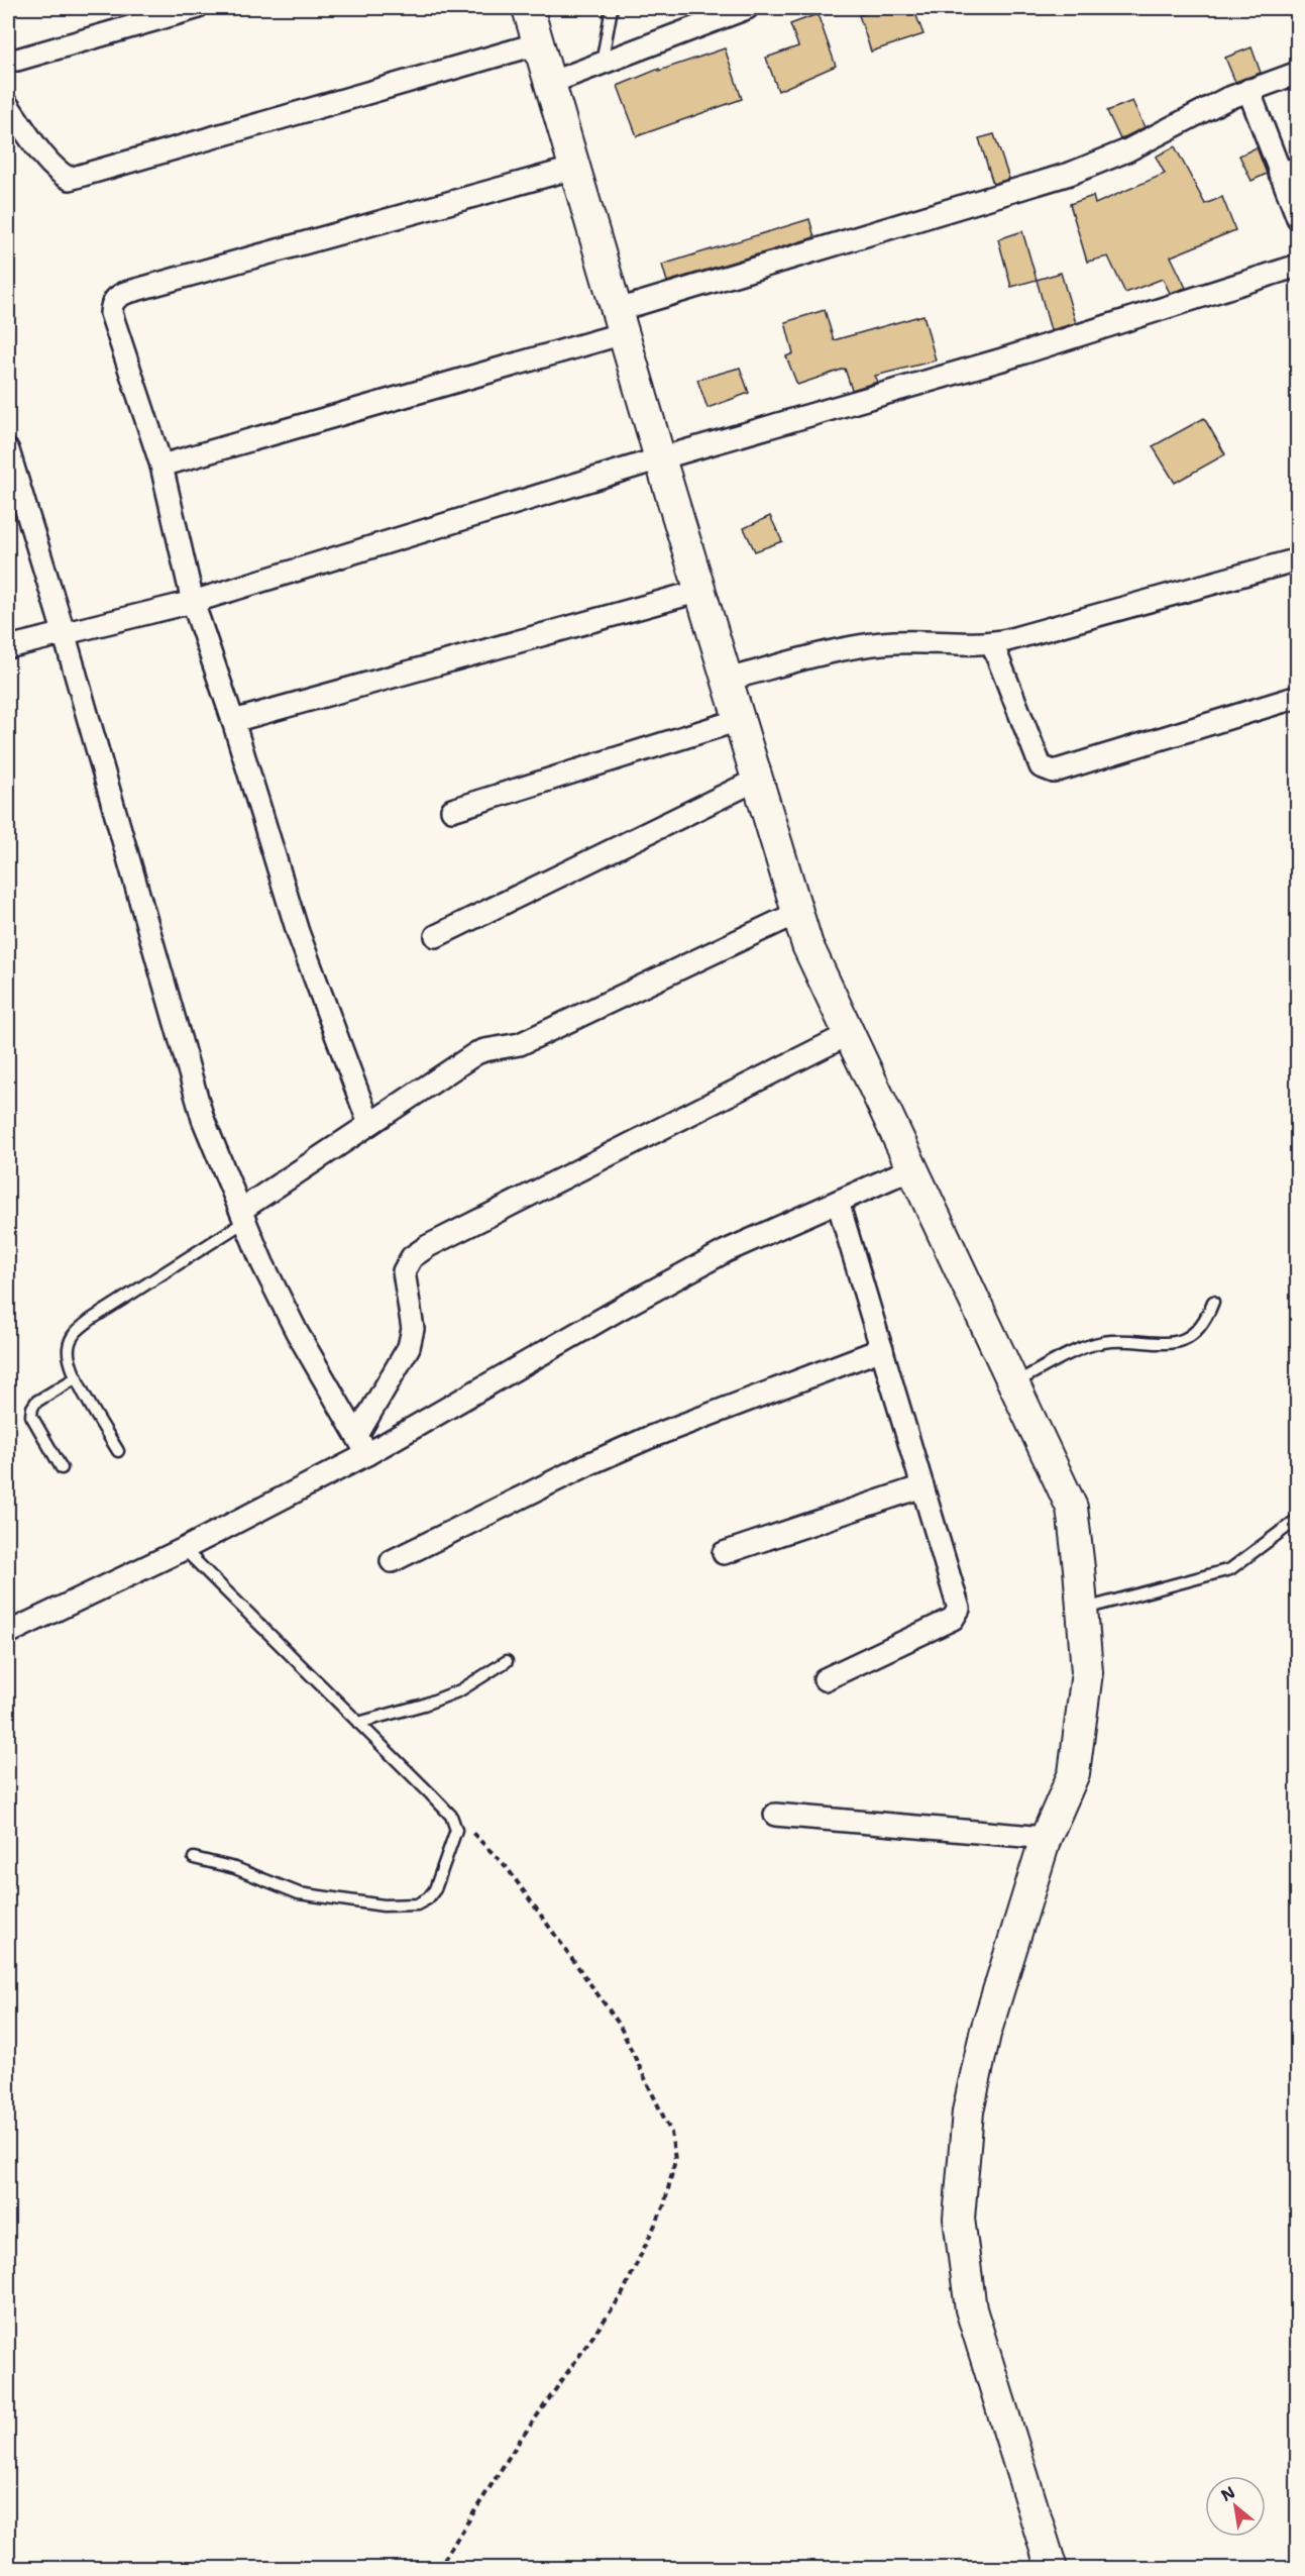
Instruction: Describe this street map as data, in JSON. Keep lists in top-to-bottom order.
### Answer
{
  "north": "top left"
}
